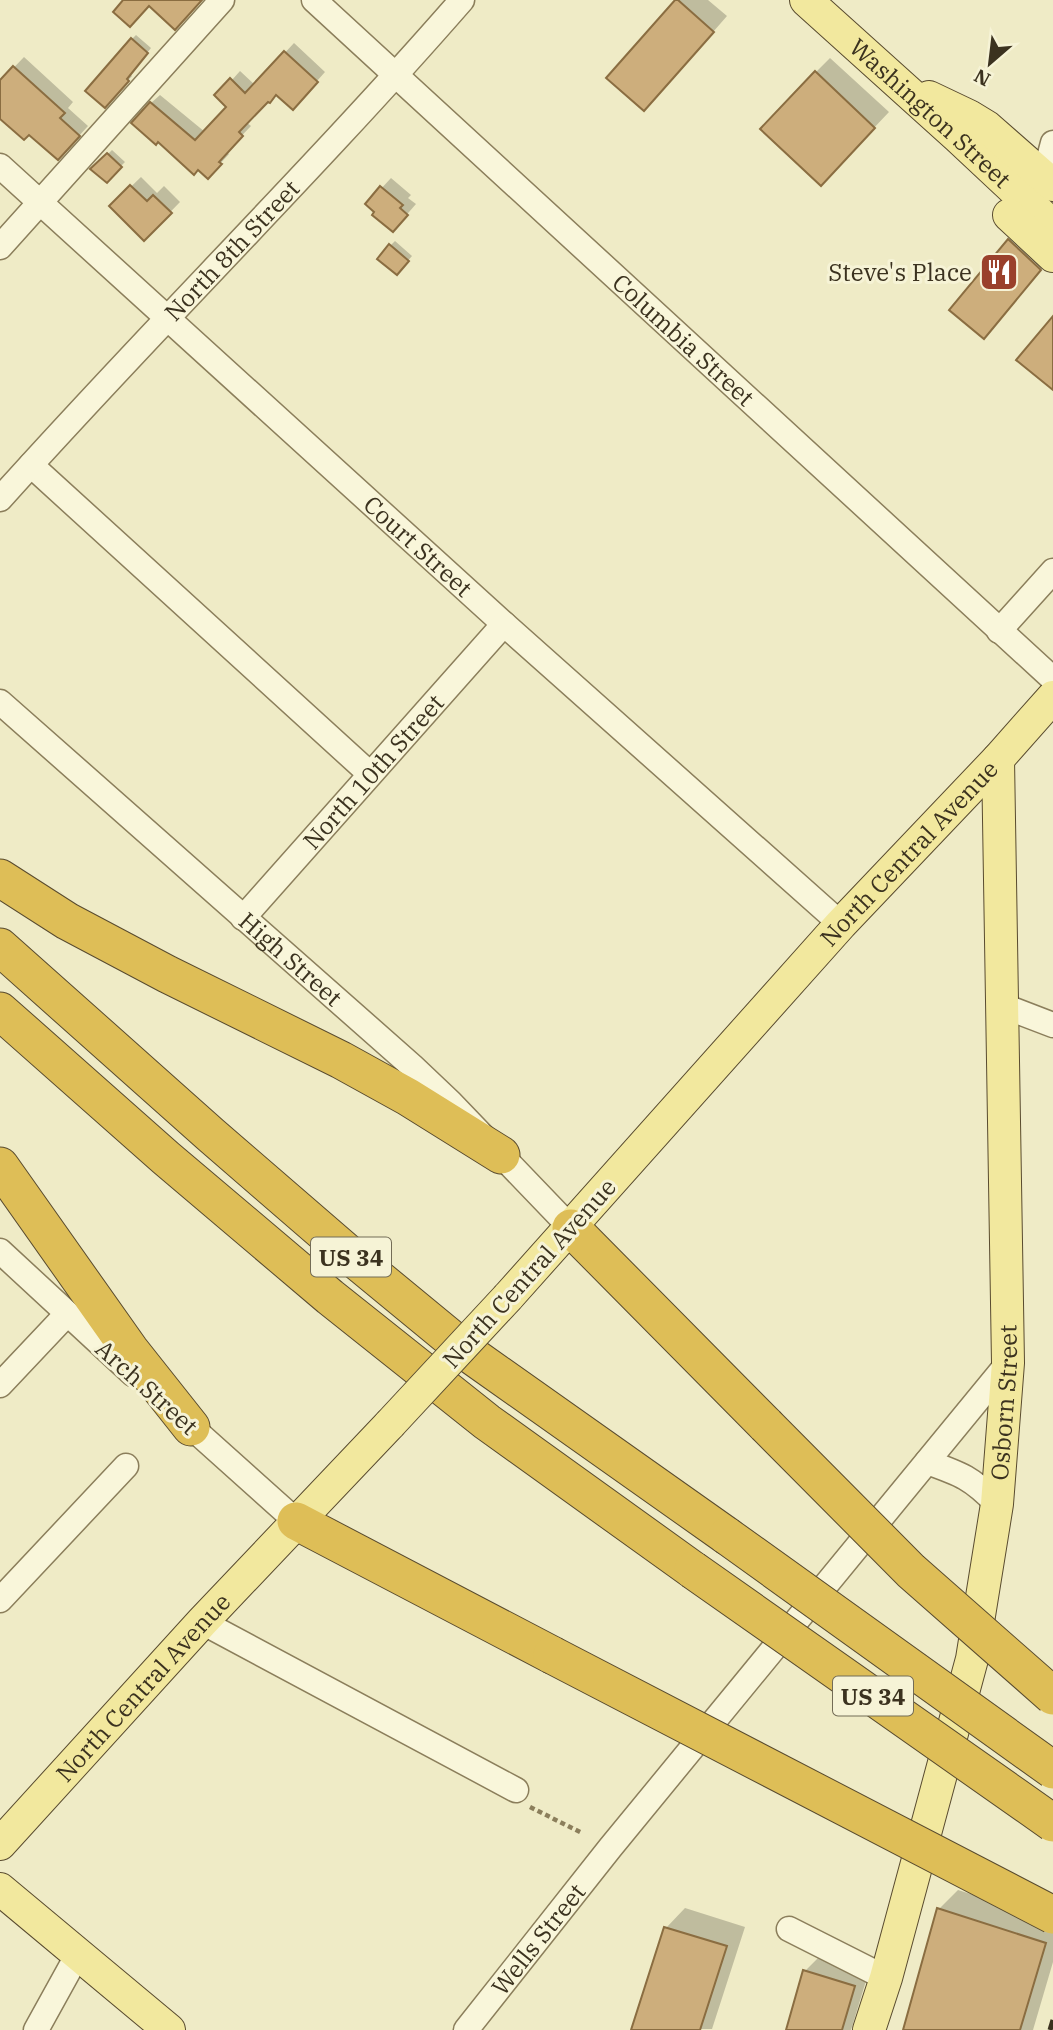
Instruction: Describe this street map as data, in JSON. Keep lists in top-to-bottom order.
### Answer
{
  "streets": {
    "highway": ["US 34"],
    "main road": ["Washington Street", "North Central Avenue", "Osborn Street"],
    "street": [
      "North 8th Street",
      "Columbia Street",
      "Court Street",
      "North 10th Street",
      "High Street",
      "Arch Street",
      "Wells Street"
    ]
  },
  "crossings": [
    ["North 8th Street", "Columbia Street"],
    ["North 8th Street", "Court Street"],
    ["Court Street", "North 10th Street"],
    ["Court Street", "North Central Avenue"],
    ["North 10th Street", "High Street"],
    ["North Central Avenue", "High Street"],
    ["North Central Avenue", "Arch Street"],
    ["North Central Avenue", "Osborn Street"],
    ["Osborn Street", "Wells Street"]
  ],
  "places": {
    "restaurant": ["Steve's Place"]
  },
  "north": "bottom left"
}
